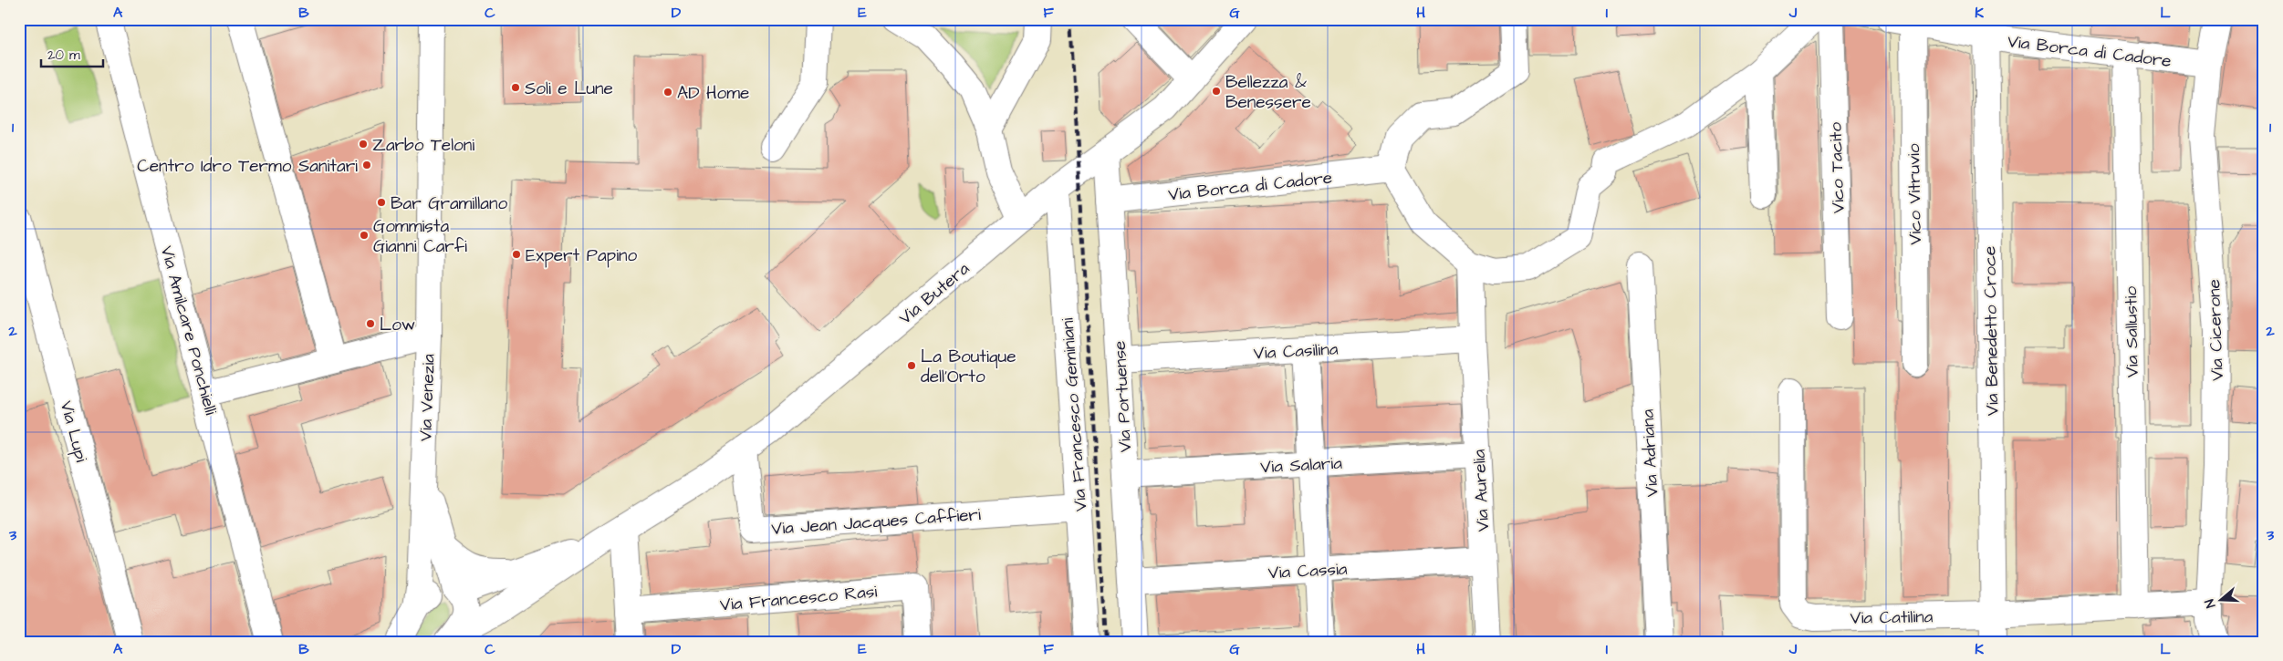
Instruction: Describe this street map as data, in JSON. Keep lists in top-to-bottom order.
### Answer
{
  "streets": {
    "street": [
      "Via Borca di Cadore",
      "Vico Tacito",
      "Vico Vitruvio",
      "Via Butera",
      "Via Amilcare Ponchielli",
      "Via Cicerone",
      "Via Benedetto Croce",
      "Via Sallustio",
      "Via Casilina",
      "Via Portuense",
      "Via Venezia",
      "Via Francesco Geminiani",
      "Via Lupi",
      "Via Adriana",
      "Via Salaria",
      "Via Aurelia",
      "Via Jean Jacques Caffieri",
      "Via Cassia",
      "Via Francesco Rasi",
      "Via Catilina"
    ]
  },
  "crossings": [
    ["Via Borca di Cadore", "Vico Vitruvio"],
    ["Via Borca di Cadore", "Via Cicerone"],
    ["Via Borca di Cadore", "Via Benedetto Croce"],
    ["Via Borca di Cadore", "Via Sallustio"],
    ["Via Borca di Cadore", "Via Portuense"],
    ["Via Butera", "Via Portuense"],
    ["Via Butera", "Via Francesco Geminiani"],
    ["Via Butera", "Via Jean Jacques Caffieri"],
    ["Via Cicerone", "Via Catilina"],
    ["Via Benedetto Croce", "Via Catilina"],
    ["Via Sallustio", "Via Catilina"],
    ["Via Casilina", "Via Portuense"],
    ["Via Casilina", "Via Aurelia"],
    ["Via Portuense", "Via Salaria"],
    ["Via Portuense", "Via Cassia"],
    ["Via Francesco Geminiani", "Via Jean Jacques Caffieri"],
    ["Via Salaria", "Via Aurelia"],
    ["Via Aurelia", "Via Cassia"]
  ],
  "places": [
    "Soli e Lune",
    "Bellezza & Benessere",
    "AD Home",
    "Zarbo Teloni",
    "Centro Idro Termo Sanitari",
    "Bar Gramillano",
    "Gommista Gianni Carfi",
    "Expert Papino",
    "Low",
    "La Boutique dell'Orto"
  ],
  "scale_bar": "20 m",
  "north": "left",
  "grid": {
    "columns": [
      "A",
      "B",
      "C",
      "D",
      "E",
      "F",
      "G",
      "H",
      "I",
      "J",
      "K",
      "L"
    ],
    "rows": ["1", "2", "3"]
  }
}
